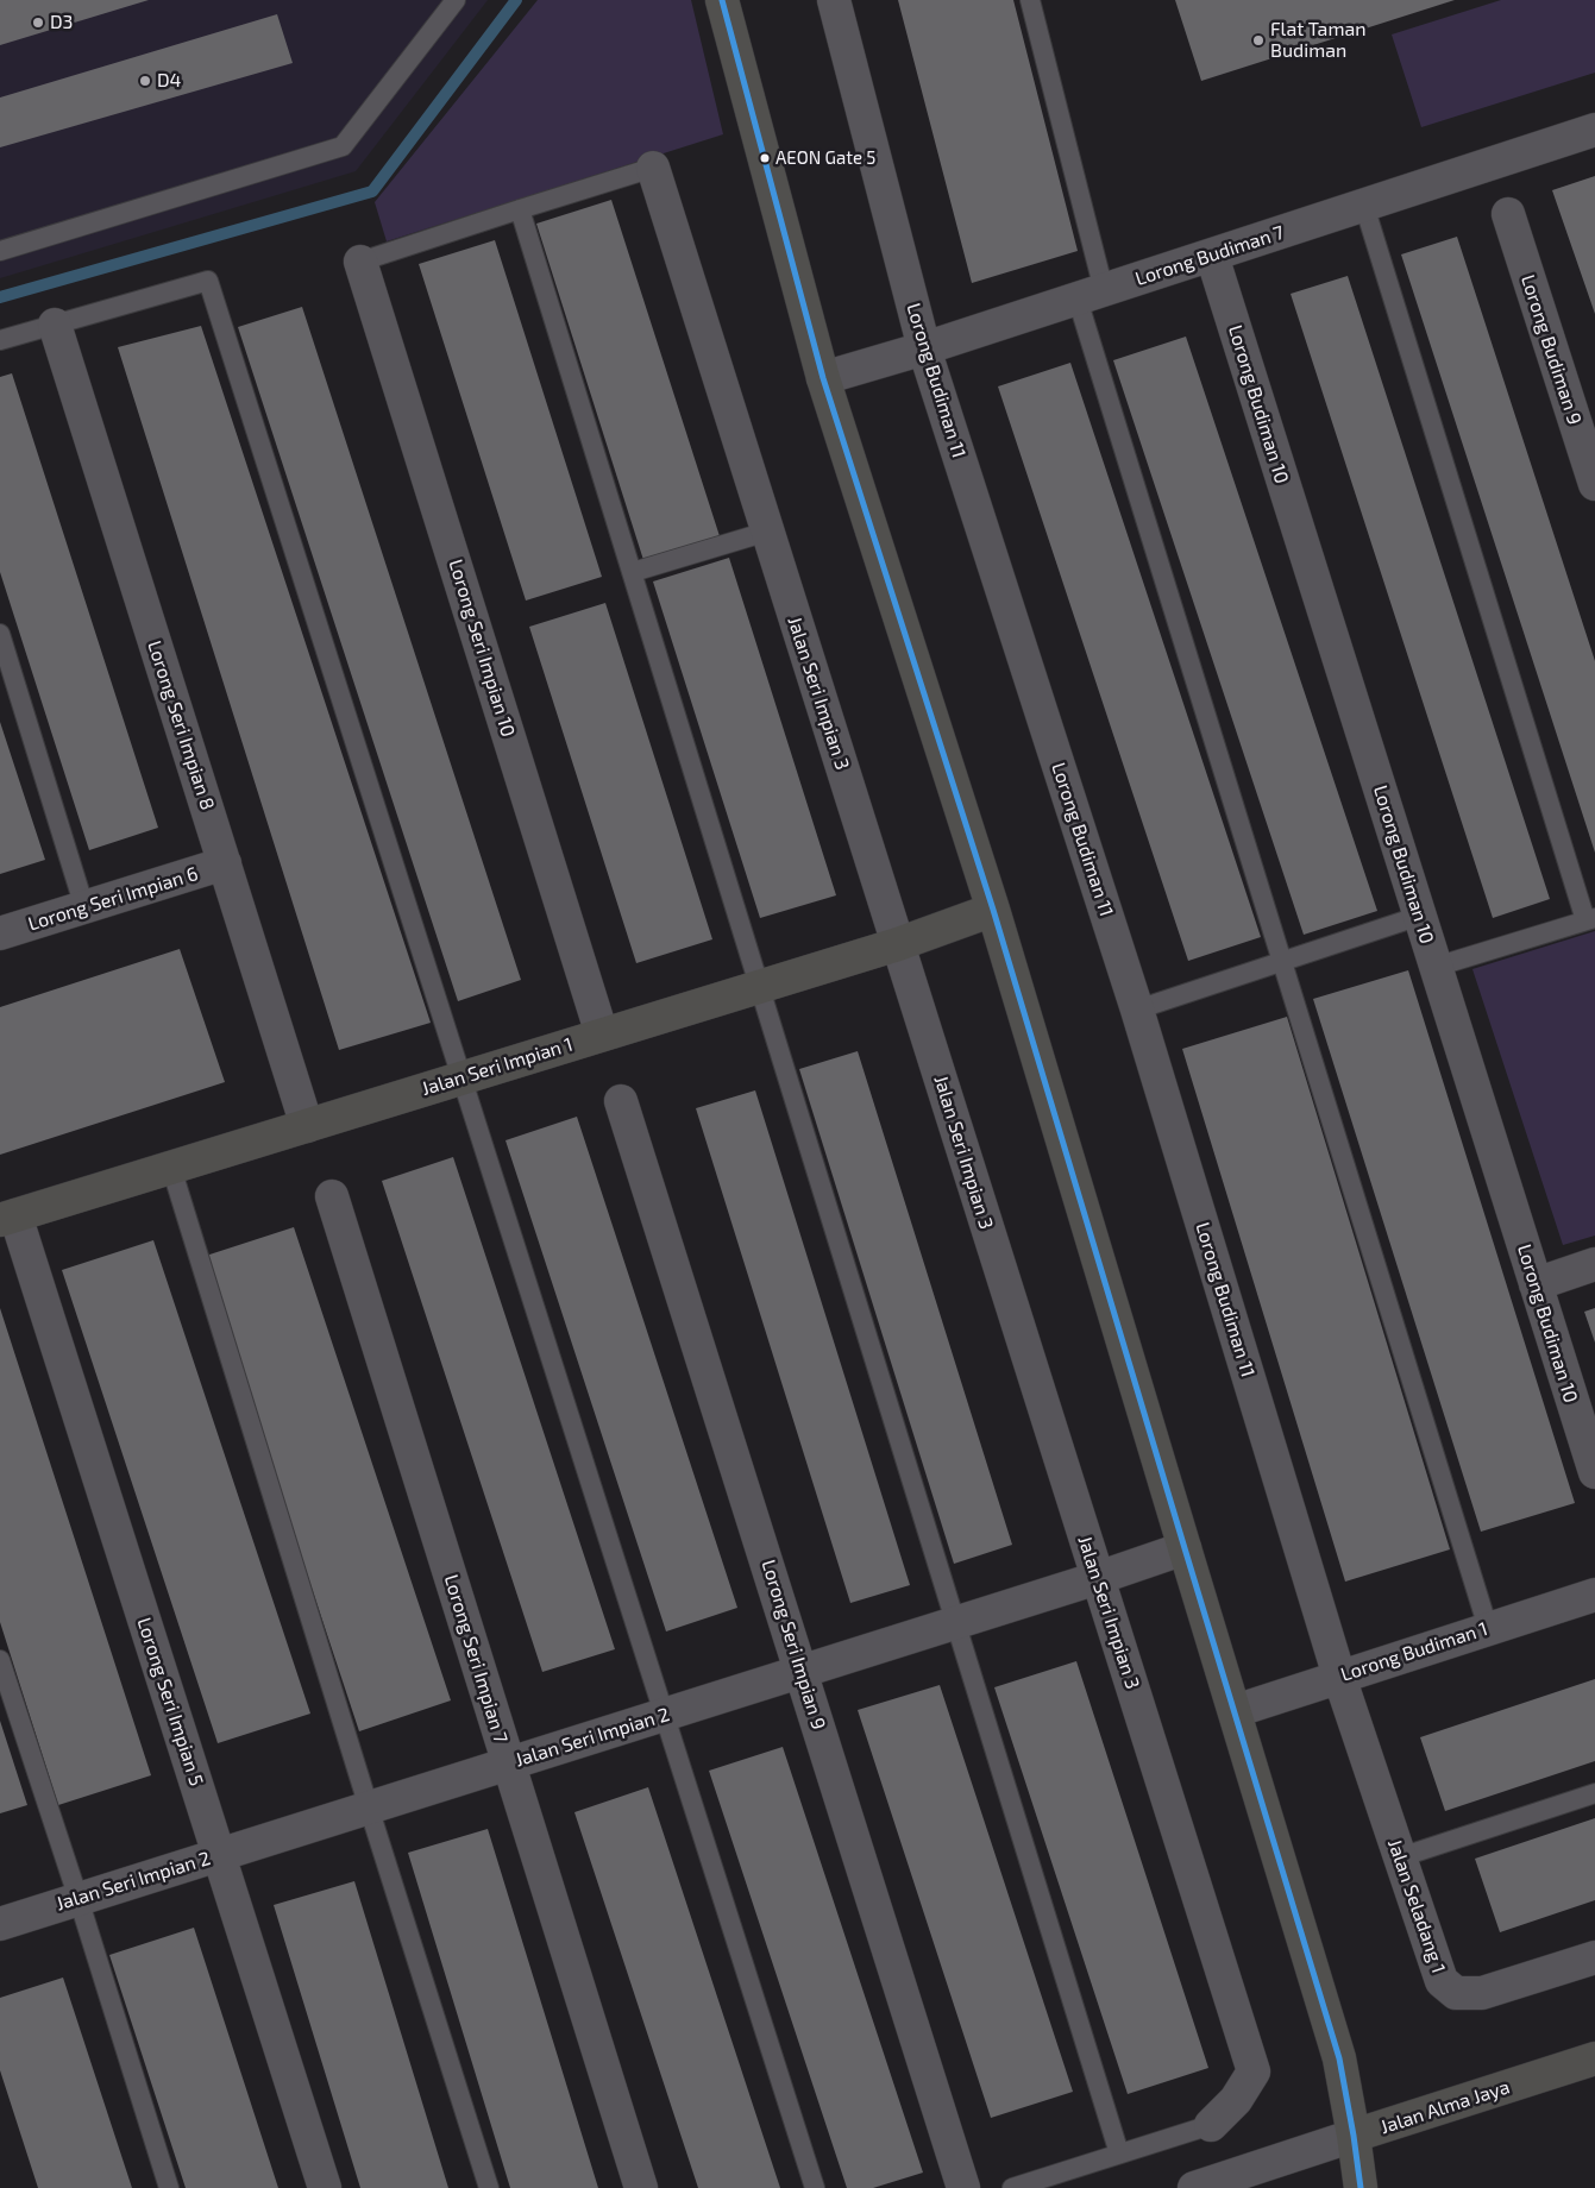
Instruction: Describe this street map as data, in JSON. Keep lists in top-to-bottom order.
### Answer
{
  "streets": {
    "street": [
      "Lorong Budiman 7",
      "Lorong Budiman 9",
      "Lorong Budiman 11",
      "Lorong Budiman 10",
      "Lorong Seri Impian 10",
      "Jalan Seri Impian 3",
      "Lorong Seri Impian 8",
      "Lorong Seri Impian 6",
      "Jalan Seri Impian 1",
      "Lorong Seri Impian 9",
      "Lorong Budiman 1",
      "Lorong Seri Impian 7",
      "Lorong Seri Impian 5",
      "Jalan Seri Impian 2",
      "Jalan Seladang 1",
      "Jalan Alma Jaya"
    ]
  },
  "crossings": [
    ["Lorong Budiman 7", "Lorong Budiman 11"],
    ["Lorong Budiman 7", "Lorong Budiman 10"],
    ["Lorong Budiman 11", "Lorong Budiman 1"],
    ["Lorong Budiman 11", "Jalan Seladang 1"],
    ["Lorong Seri Impian 10", "Jalan Seri Impian 1"],
    ["Jalan Seri Impian 3", "Jalan Seri Impian 1"],
    ["Jalan Seri Impian 3", "Jalan Seri Impian 2"],
    ["Lorong Seri Impian 8", "Lorong Seri Impian 6"],
    ["Lorong Seri Impian 8", "Jalan Seri Impian 1"],
    ["Jalan Seri Impian 1", "Lorong Seri Impian 5"],
    ["Lorong Seri Impian 9", "Jalan Seri Impian 2"],
    ["Lorong Budiman 1", "Jalan Seladang 1"],
    ["Lorong Seri Impian 7", "Jalan Seri Impian 2"],
    ["Lorong Seri Impian 5", "Jalan Seri Impian 2"]
  ],
  "places": [
    "D3",
    "Flat Taman Budiman",
    "D4",
    "AEON Gate 5"
  ]
}
